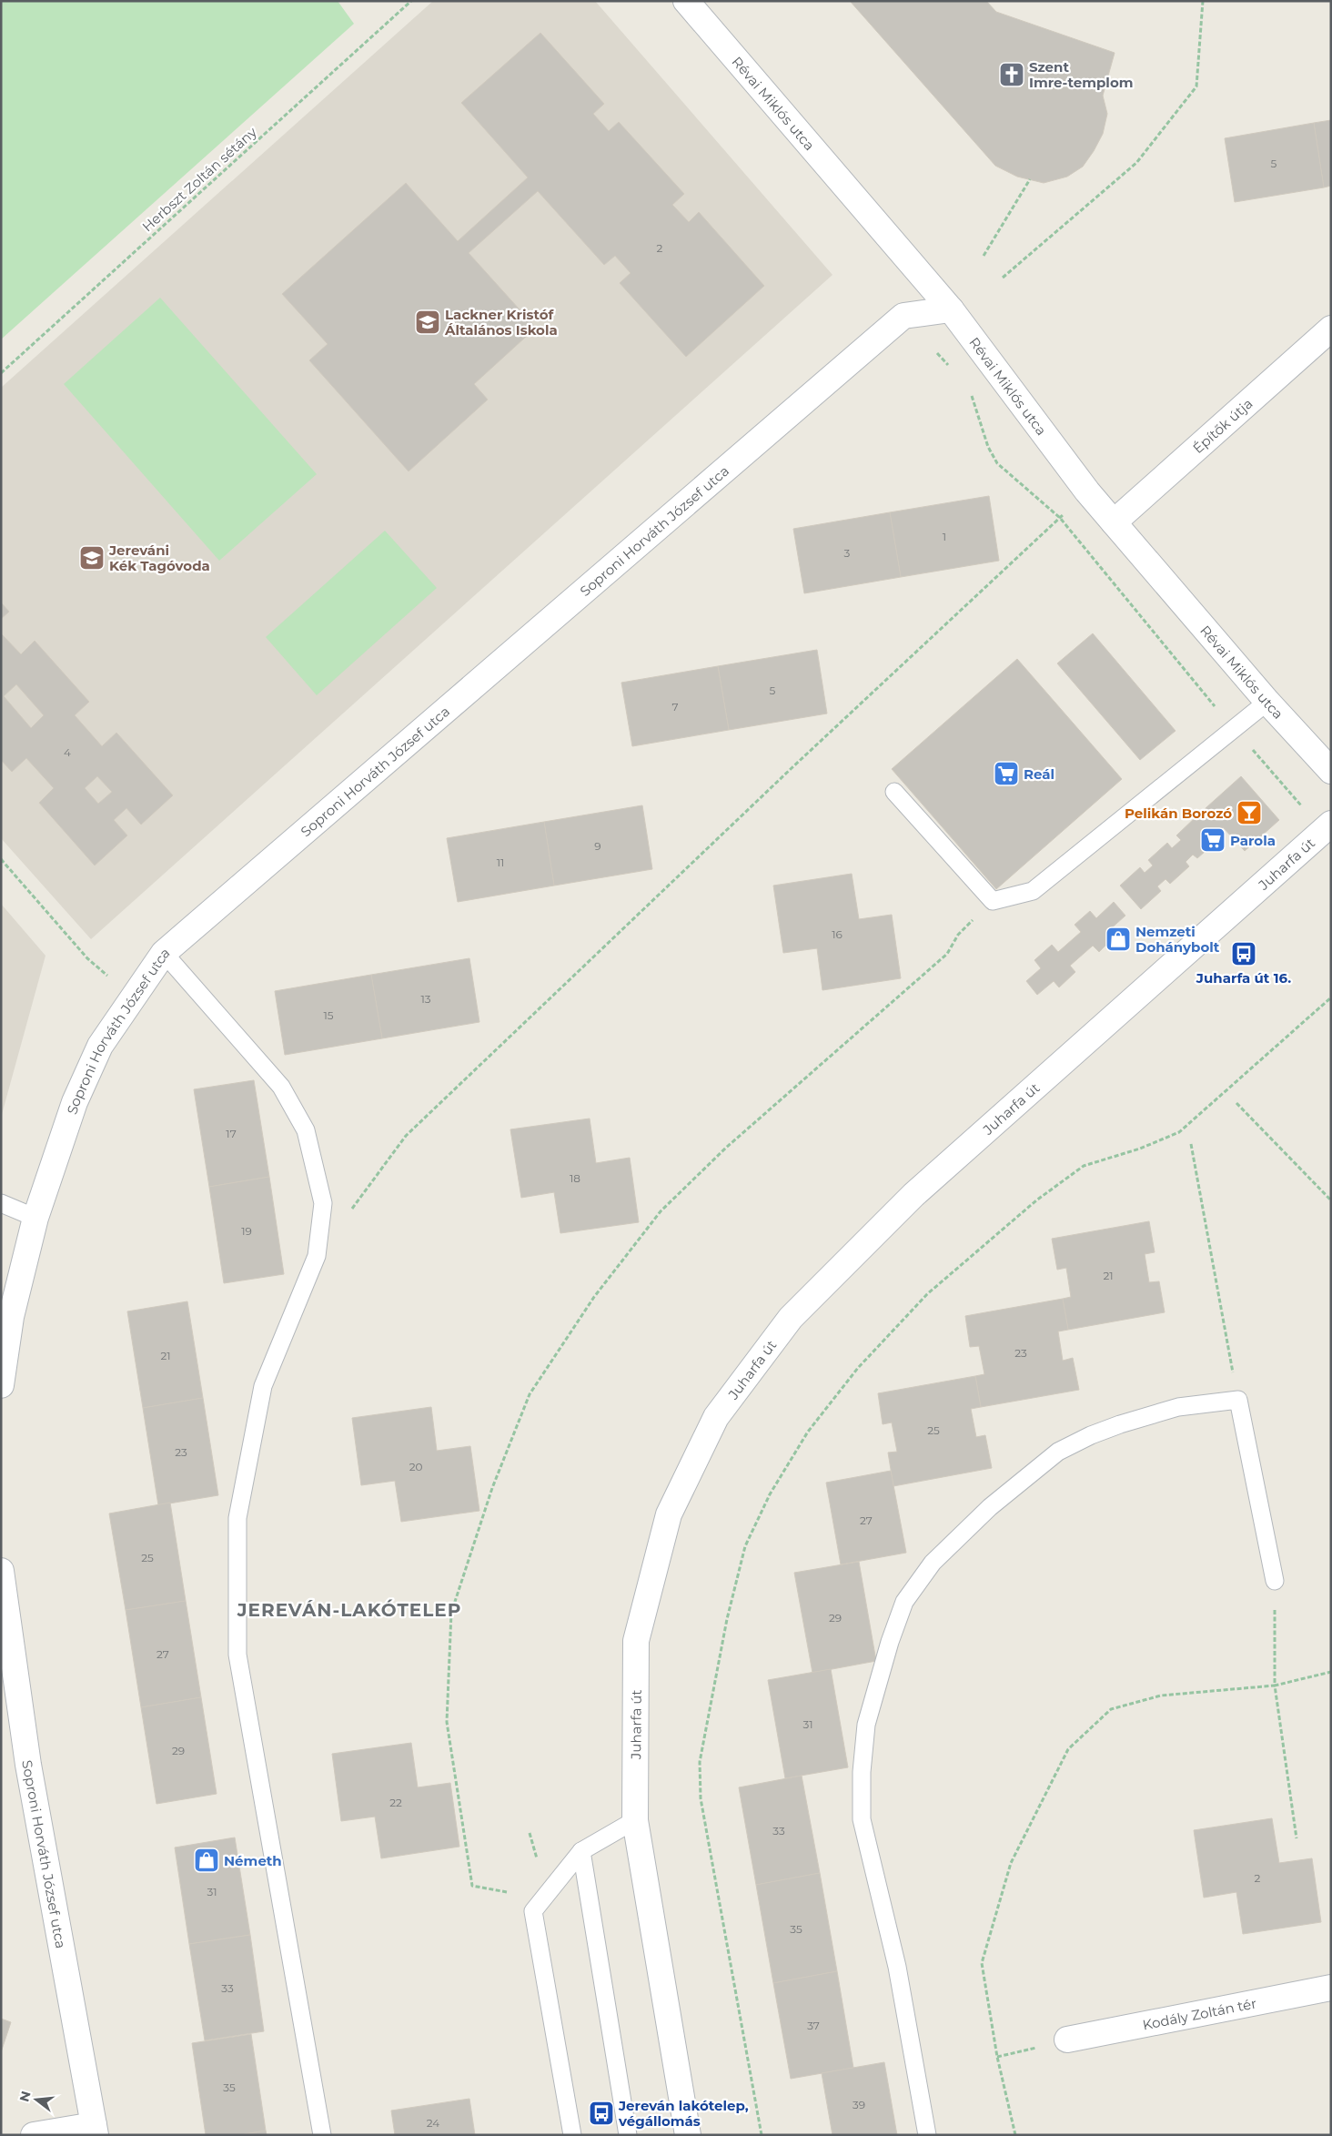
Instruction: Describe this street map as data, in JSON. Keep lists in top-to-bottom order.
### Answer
{
  "streets": {
    "street": [
      "Révai Miklós utca",
      "Építők útja",
      "Soproni Horváth József utca",
      "Juharfa út",
      "Kodály Zoltán tér"
    ],
    "path": ["Herbszt Zoltán sétány"]
  },
  "crossings": [
    ["Révai Miklós utca", "Építők útja"],
    ["Révai Miklós utca", "Soproni Horváth József utca"]
  ],
  "districts": ["JEREVÁN-LAKÓTELEP"],
  "places": {
    "church": ["Szent Imre-templom"],
    "school or university": ["Lackner Kristóf Általános Iskola", "Jereváni Kék Tagóvoda"],
    "supermarket": ["Reál", "Parola"],
    "bar": ["Pelikán Borozó"],
    "shop": ["Nemzeti Dohánybolt", "Németh"],
    "bus stop": ["Juharfa út 16.", "Jereván lakótelep, végállomás"]
  },
  "house_numbers": [
    "5",
    "2",
    "1",
    "3",
    "5",
    "7",
    "4",
    "9",
    "11",
    "16",
    "13",
    "15",
    "17",
    "18",
    "19",
    "21",
    "23",
    "21",
    "25",
    "23",
    "20",
    "27",
    "25",
    "29",
    "27",
    "31",
    "29",
    "22",
    "33",
    "2",
    "31",
    "35",
    "33",
    "37",
    "35",
    "39",
    "24"
  ],
  "north": "left"
}
